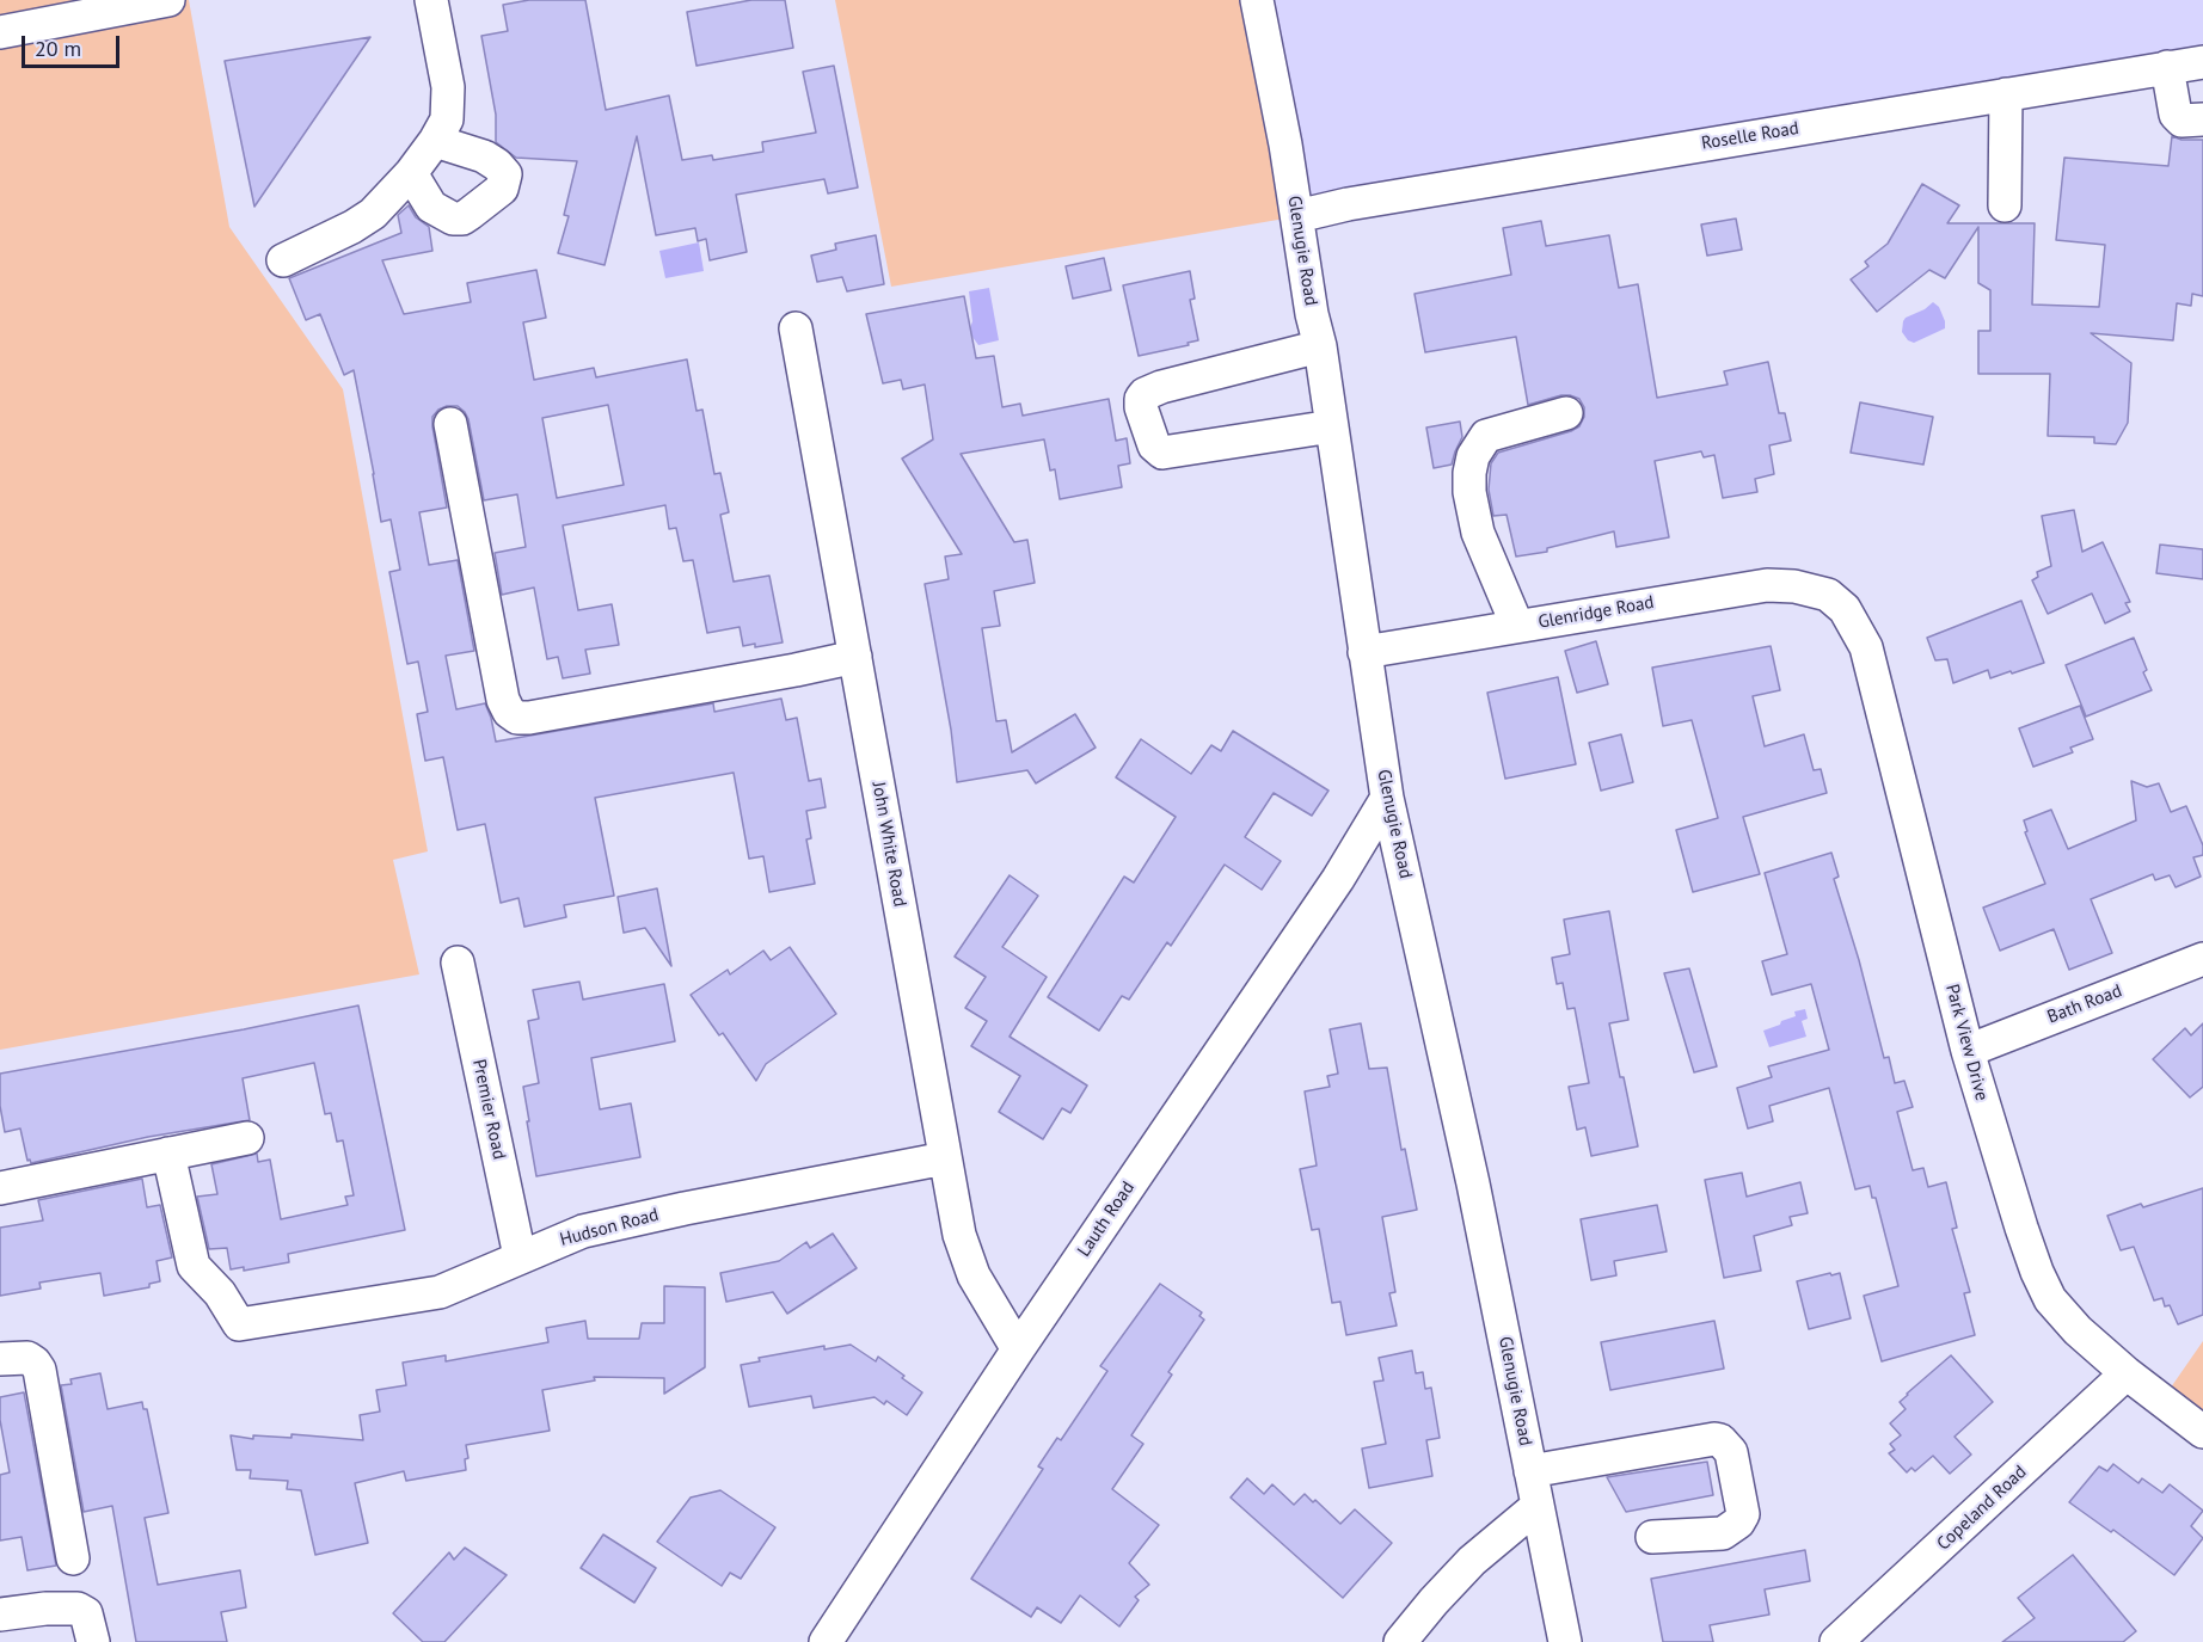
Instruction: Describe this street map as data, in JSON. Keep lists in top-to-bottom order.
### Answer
{
  "streets": {
    "street": [
      "Roselle Road",
      "Glenugie Road",
      "Glenridge Road",
      "John White Road",
      "Bath Road",
      "Park View Drive",
      "Premier Road",
      "Lauth Road",
      "Hudson Road",
      "Copeland Road"
    ]
  },
  "crossings": [
    ["Roselle Road", "Glenugie Road"],
    ["Glenugie Road", "Glenridge Road"],
    ["Glenugie Road", "Lauth Road"],
    ["Glenridge Road", "Park View Drive"],
    ["John White Road", "Lauth Road"],
    ["John White Road", "Hudson Road"],
    ["Bath Road", "Park View Drive"],
    ["Park View Drive", "Copeland Road"],
    ["Premier Road", "Hudson Road"]
  ],
  "scale_bar": "20 m"
}
